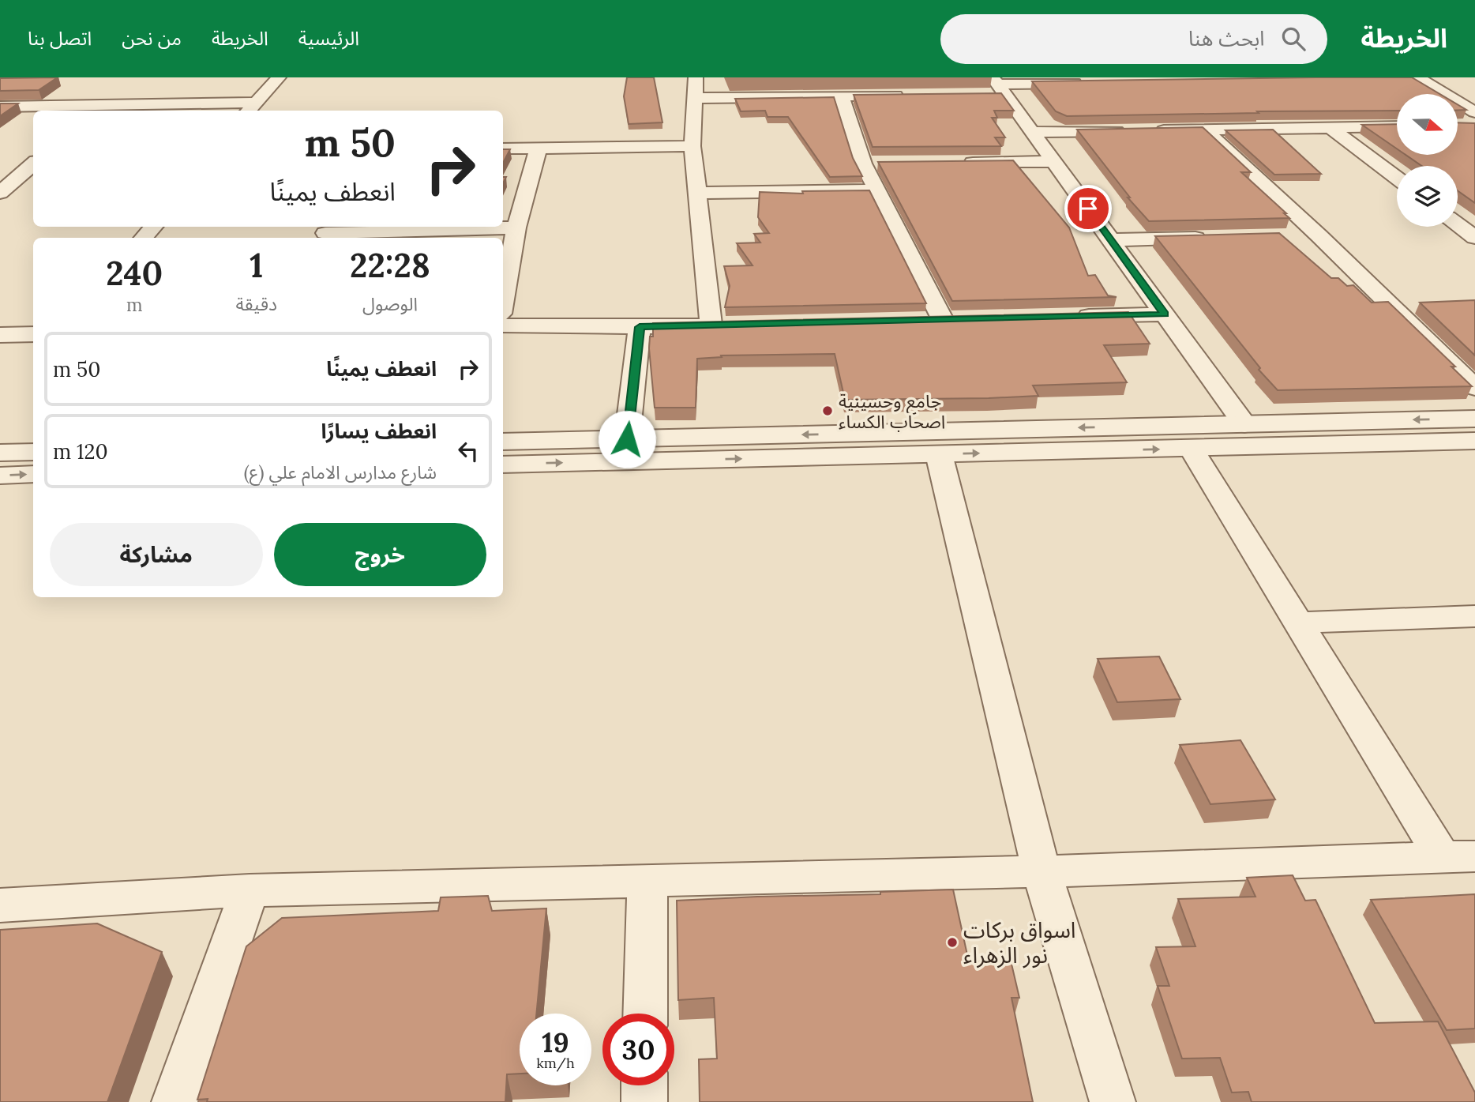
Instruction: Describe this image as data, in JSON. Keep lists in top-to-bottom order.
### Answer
{
  "places": ["جامع وحسينية اصحاب الكساء", "اسواق بركات نور الزهراء"],
  "north": "right",
  "page": {
    "header": "الخريطة",
    "search": "ابحث هنا",
    "nav": [
      "الرئيسية",
      "الخريطة",
      "من نحن",
      "اتصل بنا"
    ],
    "turn": ["50 m", "انعطف يمينًا"],
    "eta": [
      "22:28",
      "الوصول",
      "1",
      "دقيقة",
      "240",
      "m"
    ],
    "list": [
      {
        "name": "انعطف يمينًا",
        "value": "50 m"
      },
      {
        "name": "انعطف يسارًا",
        "note": "شارع مدارس الامام علي (ع)",
        "value": "120 m"
      }
    ],
    "buttons": ["خروج", "مشاركة"],
    "speed": "19 km/h",
    "limit": "30"
  }
}
